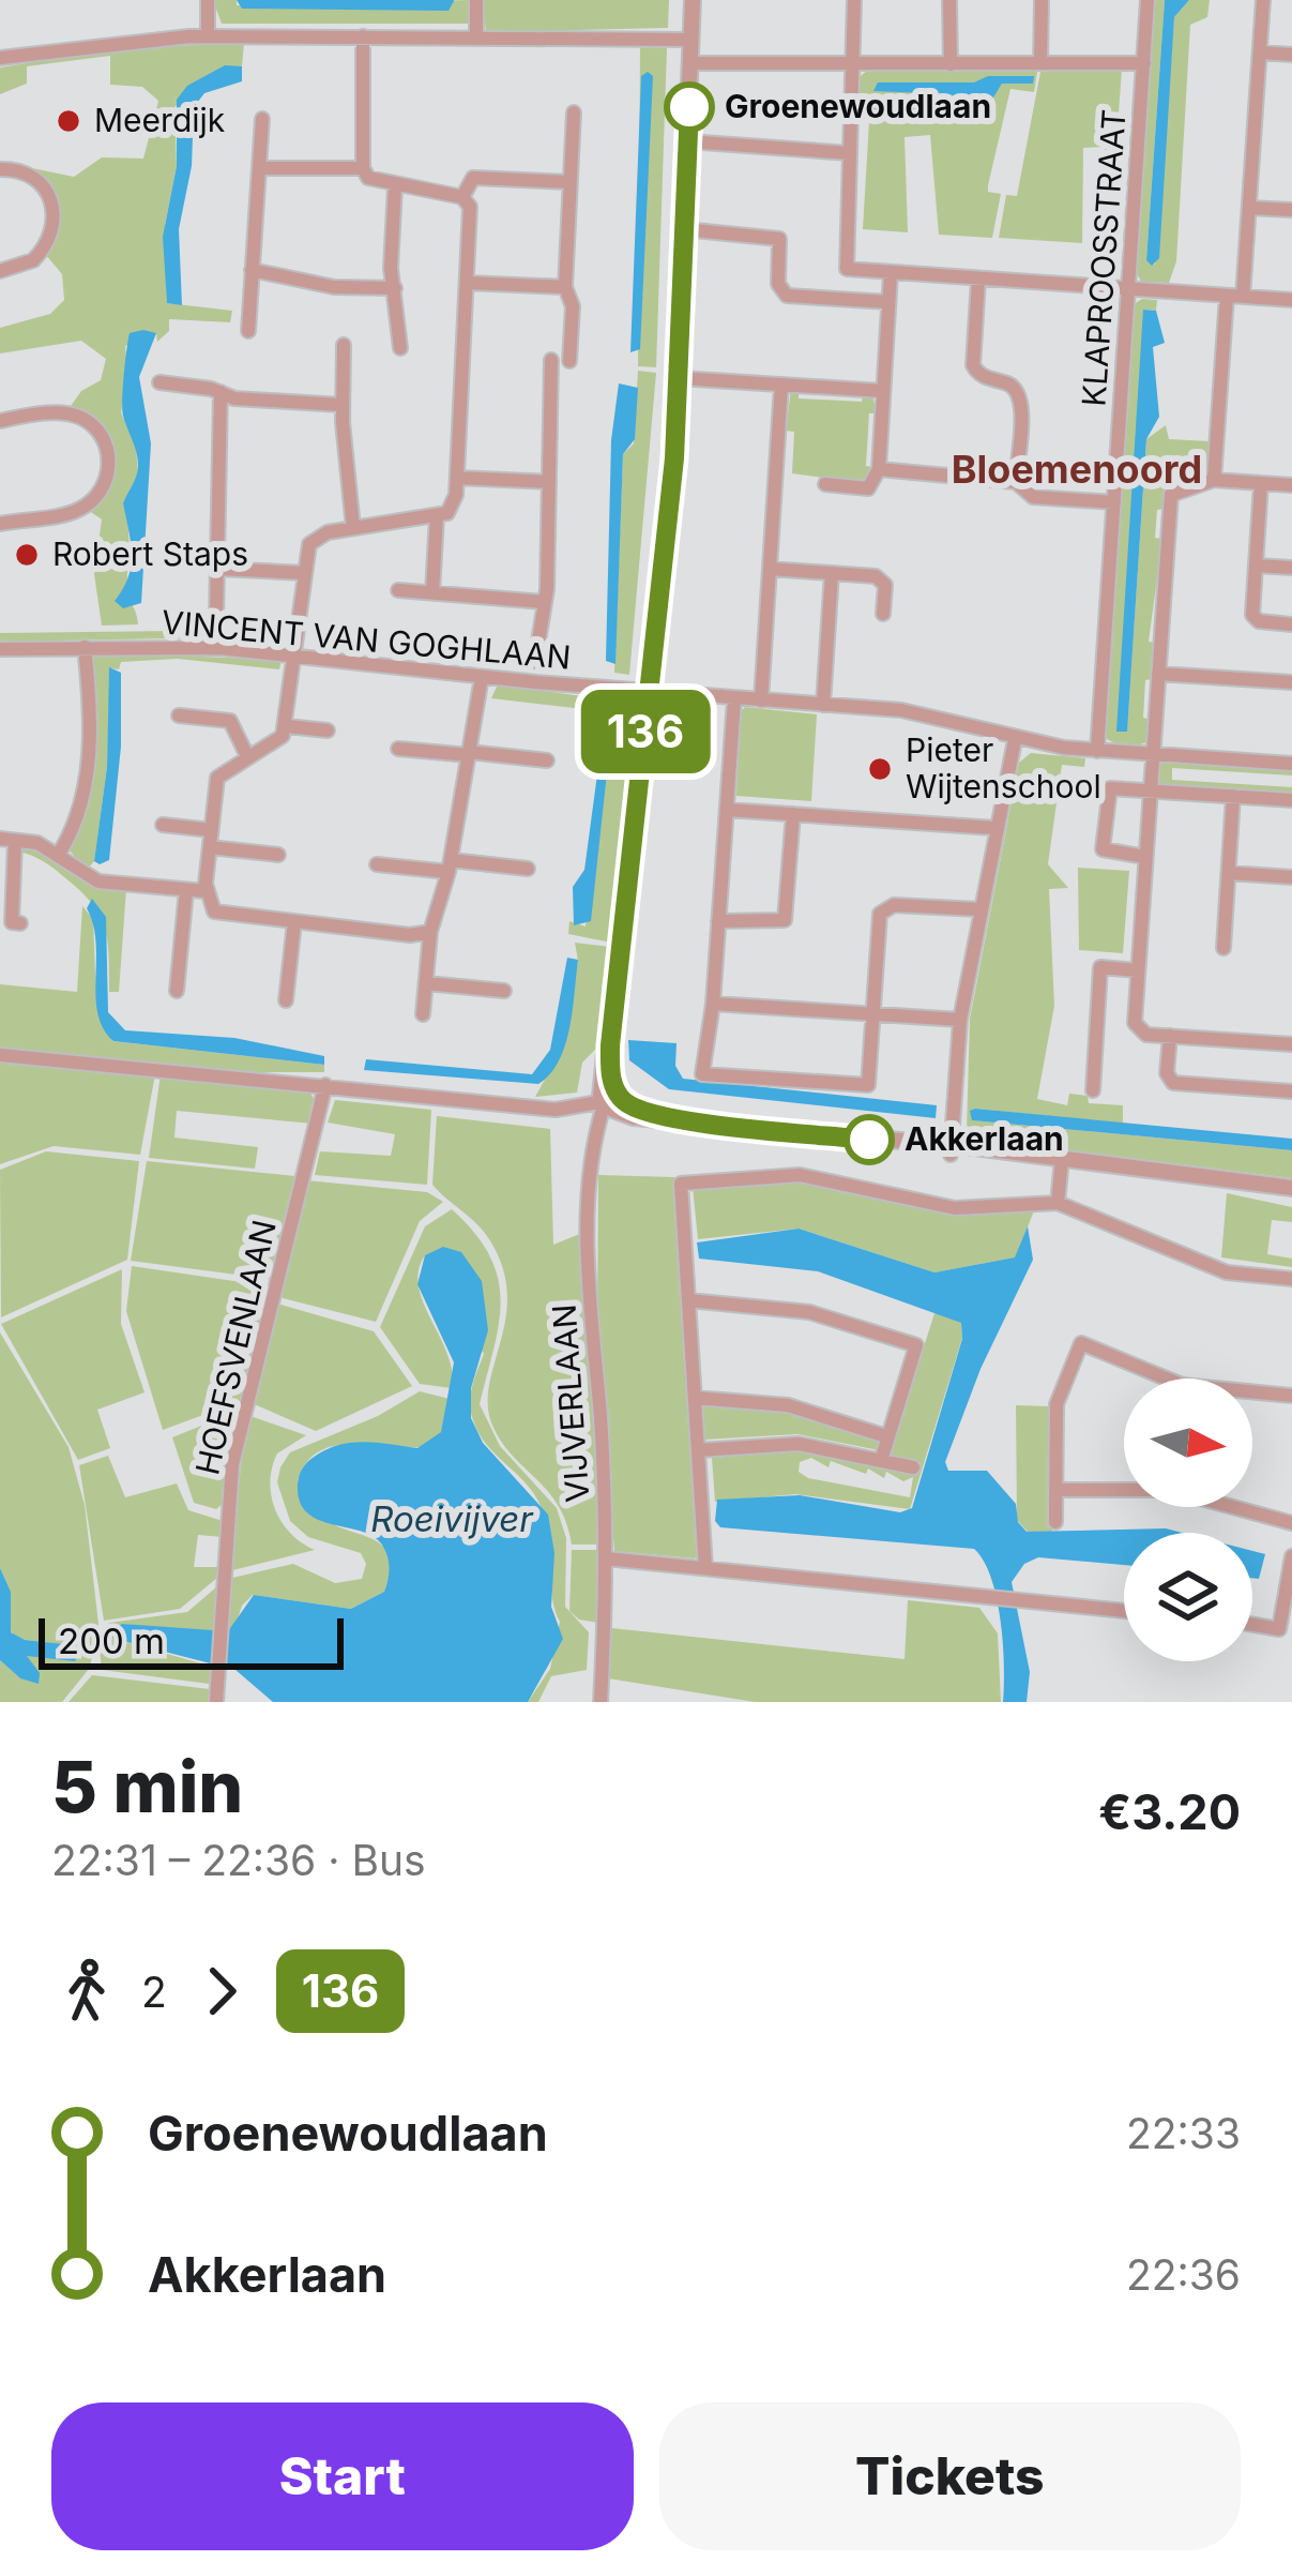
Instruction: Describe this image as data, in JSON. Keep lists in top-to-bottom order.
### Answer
{
  "streets": {
    "street": [
      "KLAPROOSSTRAAT",
      "VINCENT VAN GOGHLAAN",
      "HOEFSVENLAAN",
      "VIJVERLAAN"
    ]
  },
  "crossings": [
    ["KLAPROOSSTRAAT", "VINCENT VAN GOGHLAAN"]
  ],
  "districts": ["Bloemenoord"],
  "water": ["Roeivijver"],
  "places": [
    "Groenewoudlaan",
    "Meerdijk",
    "Robert Staps",
    "Pieter Wijtenschool",
    "Akkerlaan"
  ],
  "lines": ["bus line 136"],
  "scale_bar": "200 m",
  "north": "right",
  "page": {
    "on_map": "136",
    "scale": "200 m",
    "heading": ["5 min", "22:31 – 22:36 · Bus", "€3.20"],
    "legs": ["2", "136"],
    "list": [
      {
        "name": "Groenewoudlaan",
        "value": "22:33"
      },
      {
        "name": "Akkerlaan",
        "value": "22:36"
      }
    ],
    "buttons": ["Start", "Tickets"]
  }
}
